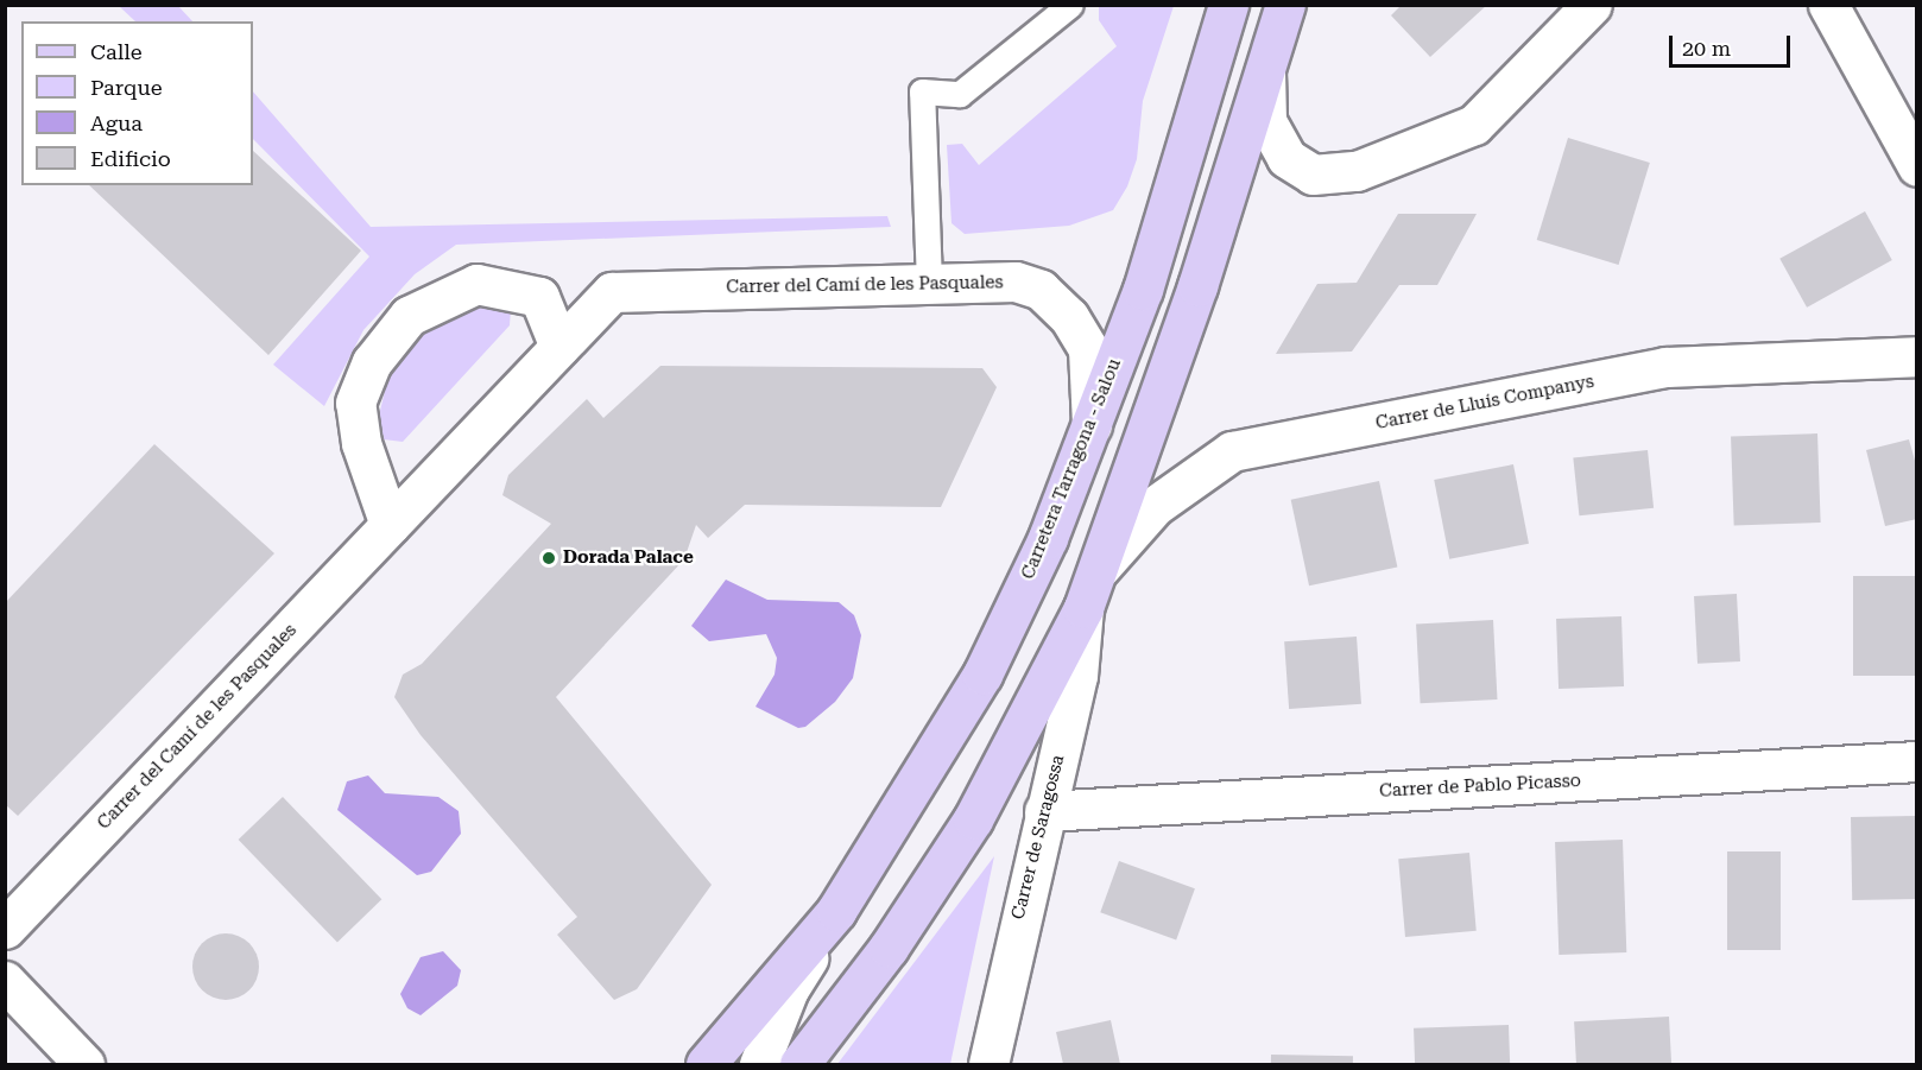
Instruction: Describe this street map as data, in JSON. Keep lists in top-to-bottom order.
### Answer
{
  "streets": {
    "main road": ["Carretera Tarragona - Salou"],
    "street": [
      "Carrer del Camí de les Pasquales",
      "Carrer de Lluís Companys",
      "Carrer de Pablo Picasso",
      "Carrer de Saragossa"
    ]
  },
  "crossings": [
    ["Carrer del Camí de les Pasquales", "Carretera Tarragona - Salou"],
    ["Carrer de Pablo Picasso", "Carrer de Saragossa"]
  ],
  "places": ["Dorada Palace"],
  "legend": [
    "Calle",
    "Parque",
    "Agua",
    "Edificio"
  ],
  "scale_bar": "20 m"
}
